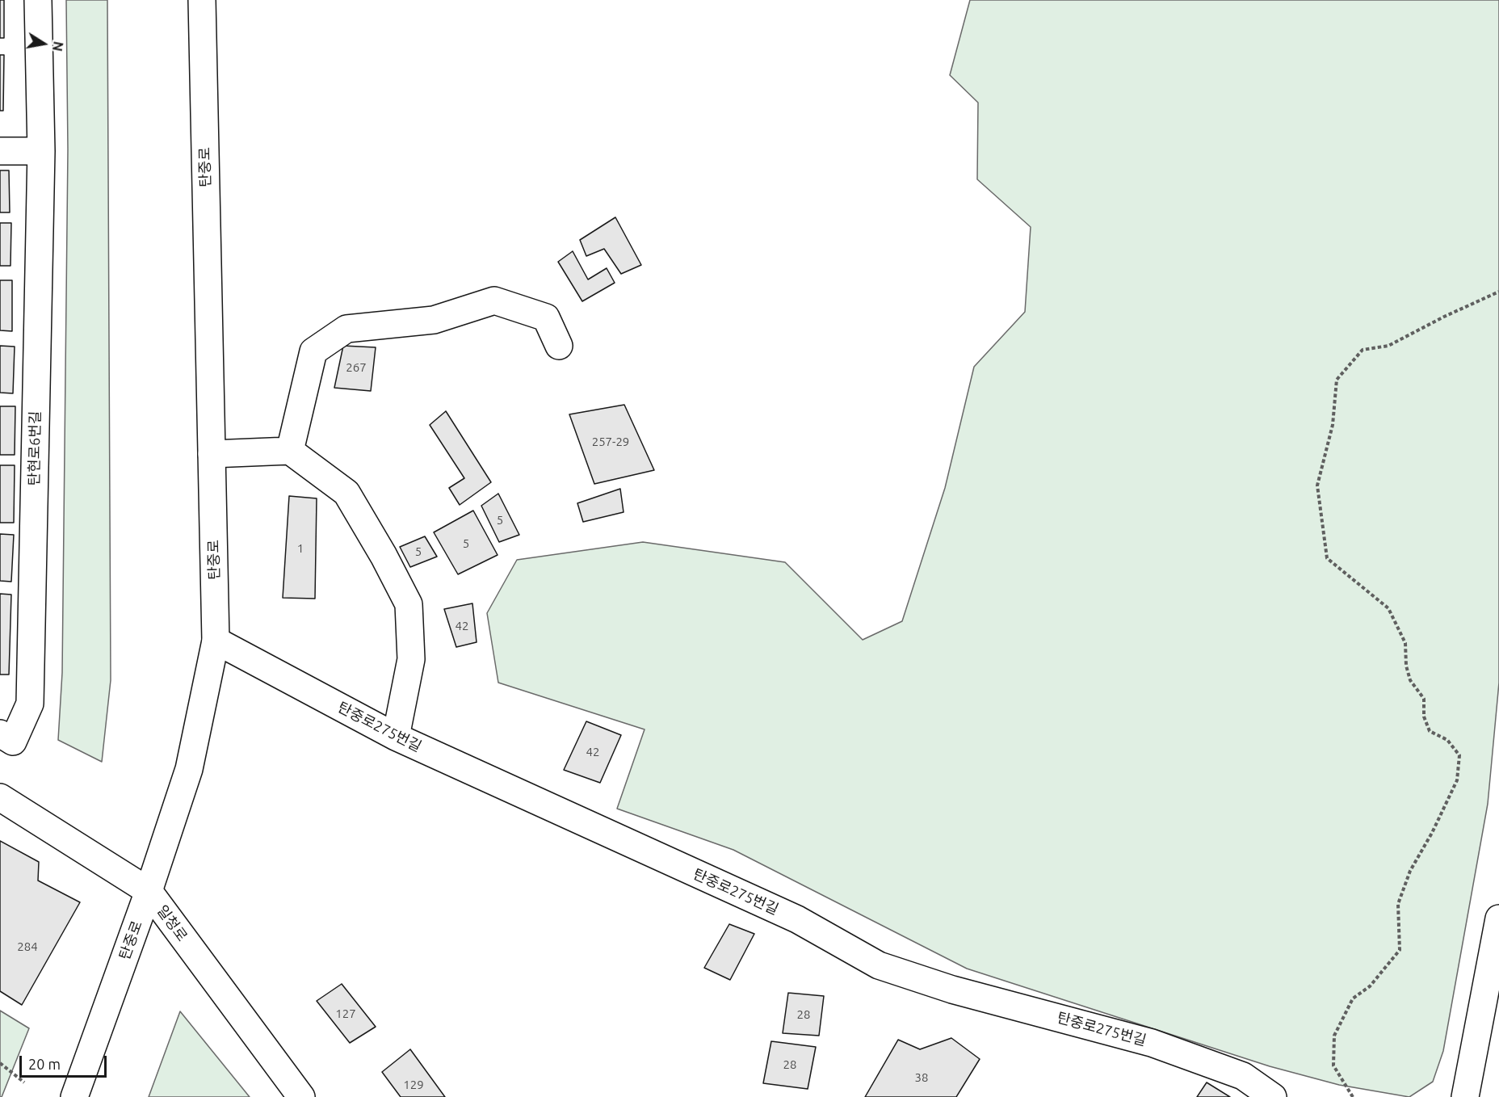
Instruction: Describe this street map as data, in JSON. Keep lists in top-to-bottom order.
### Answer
{
  "streets": {
    "street": [
      "탄중로",
      "탄현로6번길",
      "탄중로275번길",
      "일청로"
    ]
  },
  "crossings": [
    ["탄중로", "탄중로275번길"],
    ["탄중로", "일청로"]
  ],
  "house_numbers": [
    "267",
    "257-29",
    "5",
    "5",
    "1",
    "5",
    "42",
    "42",
    "284",
    "127",
    "28",
    "28",
    "38",
    "129"
  ],
  "scale_bar": "20 m",
  "north": "right"
}
